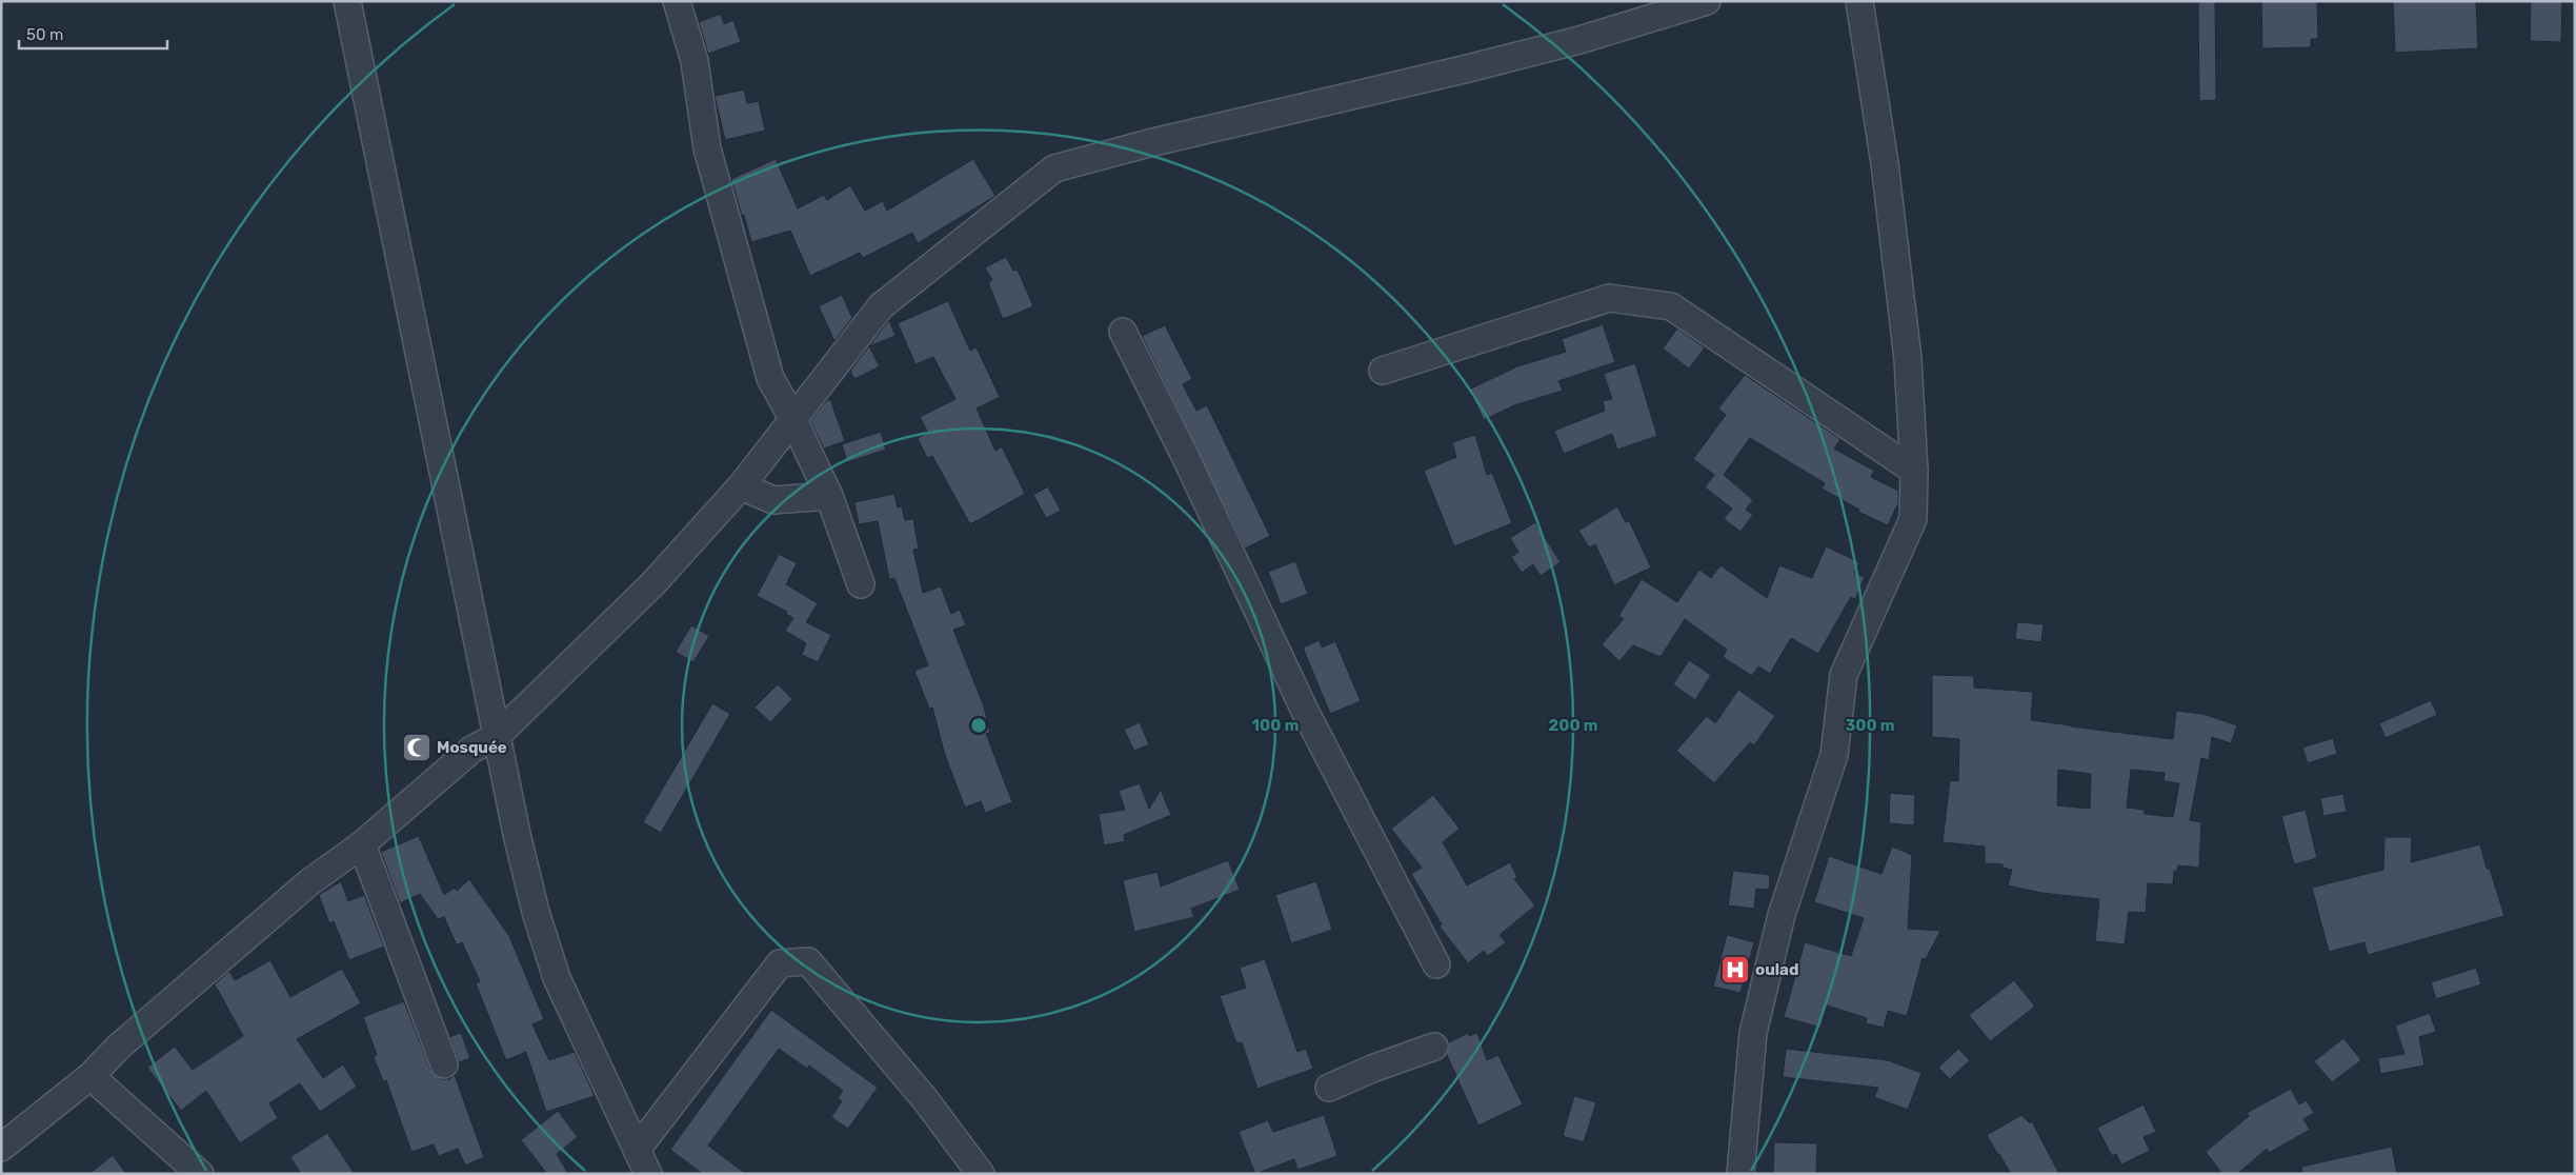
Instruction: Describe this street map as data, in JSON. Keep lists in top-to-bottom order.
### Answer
{
  "places": {
    "mosque": ["Mosquée"],
    "hospital": ["oulad"]
  },
  "scale_bar": "50 m",
  "rings": ["100 m", "200 m", "300 m"]
}
